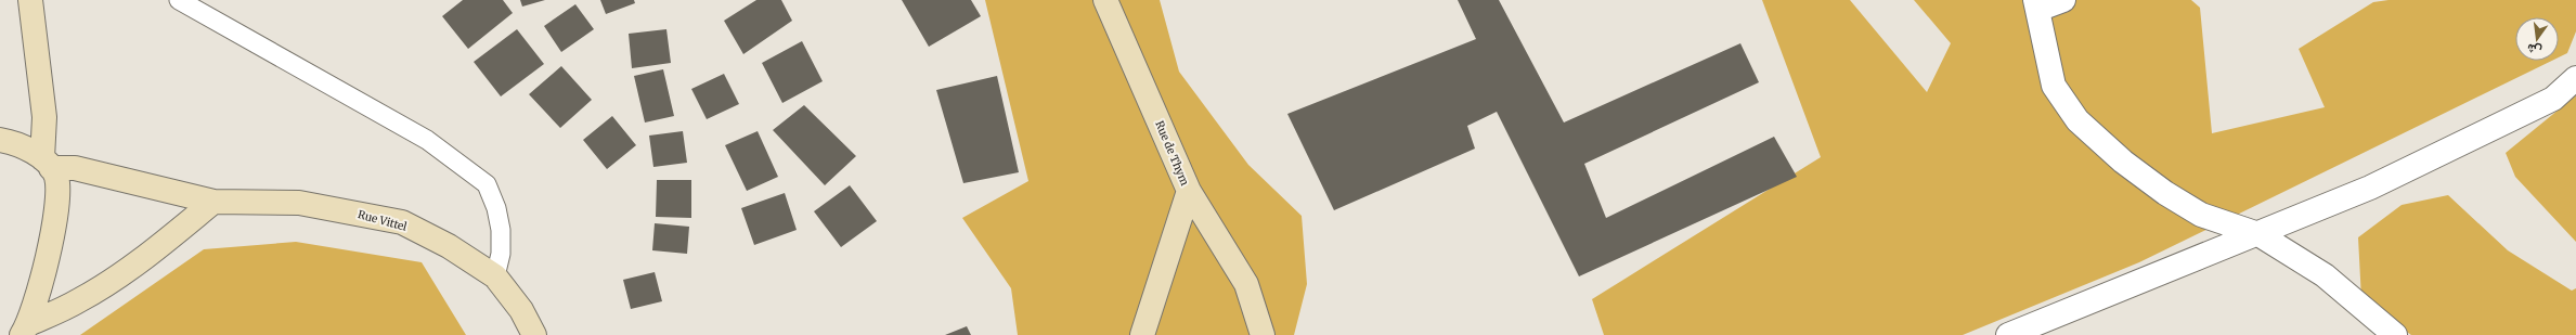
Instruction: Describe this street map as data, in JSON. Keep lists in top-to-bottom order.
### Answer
{
  "streets": {
    "street": ["Rue de Thym", "Rue Vittel"]
  },
  "north": "bottom"
}
